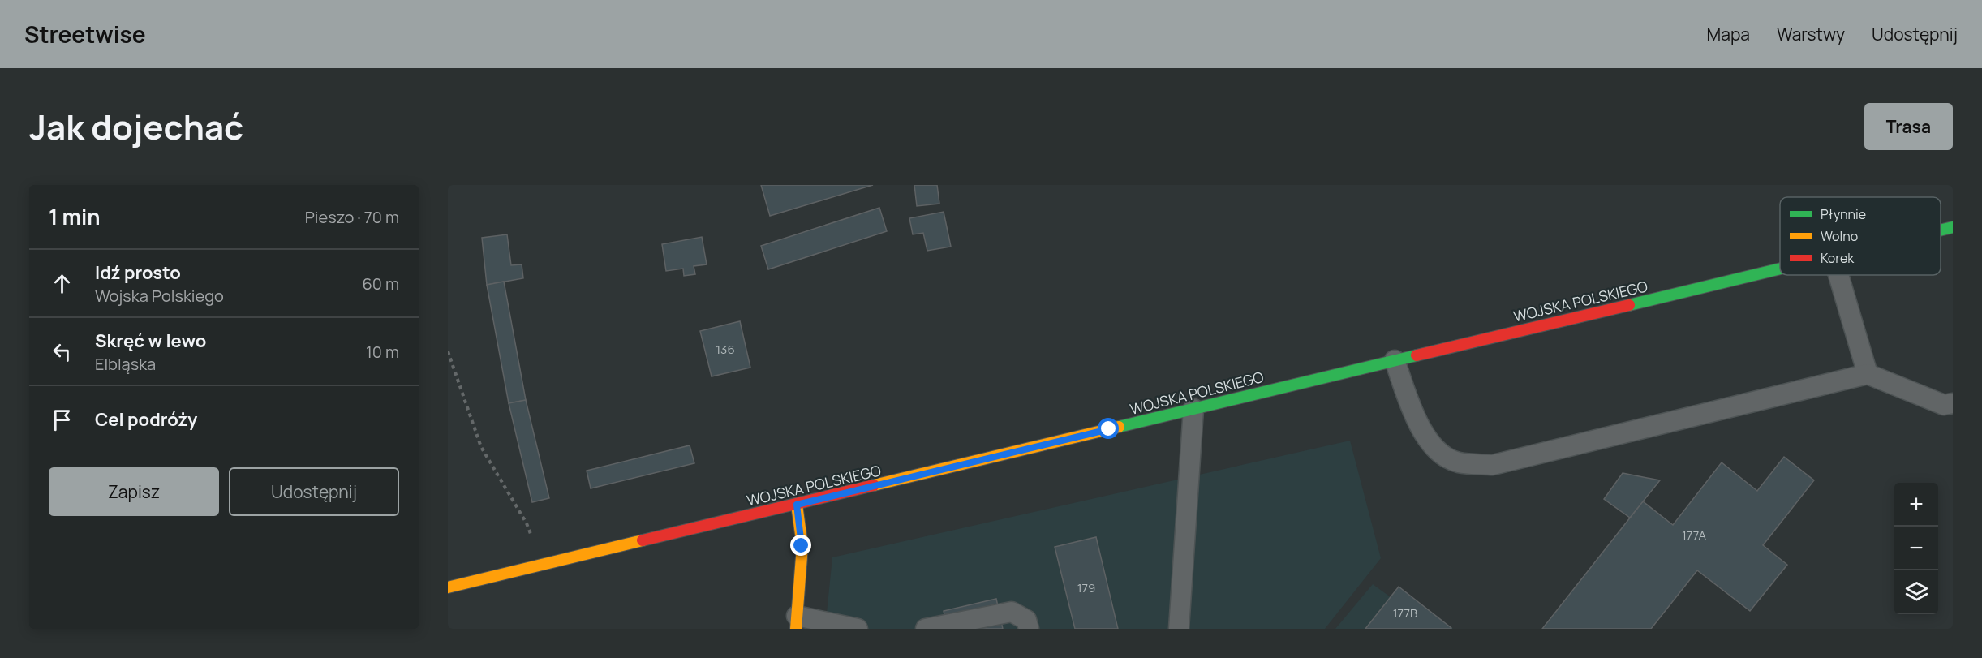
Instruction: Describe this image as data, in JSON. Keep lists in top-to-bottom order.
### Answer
{
  "streets": {
    "main road": ["WOJSKA POLSKIEGO"]
  },
  "house_numbers": [
    "136",
    "177A",
    "179",
    "177B"
  ],
  "legend": ["Płynnie", "Wolno", "Korek"],
  "page": {
    "header": "Streetwise",
    "nav": ["Mapa", "Warstwy", "Udostępnij"],
    "title": "Jak dojechać",
    "buttons": [
      "Trasa",
      ["Zapisz", "Udostępnij"]
    ],
    "heading": ["1 min", "Pieszo · 70 m"],
    "list": [
      ["Idź prosto", "Wojska Polskiego", "60 m"],
      ["Skręć w lewo", "Elbląska", "10 m"],
      "Cel podróży"
    ],
    "map_buttons": ["+", "−"]
  }
}
